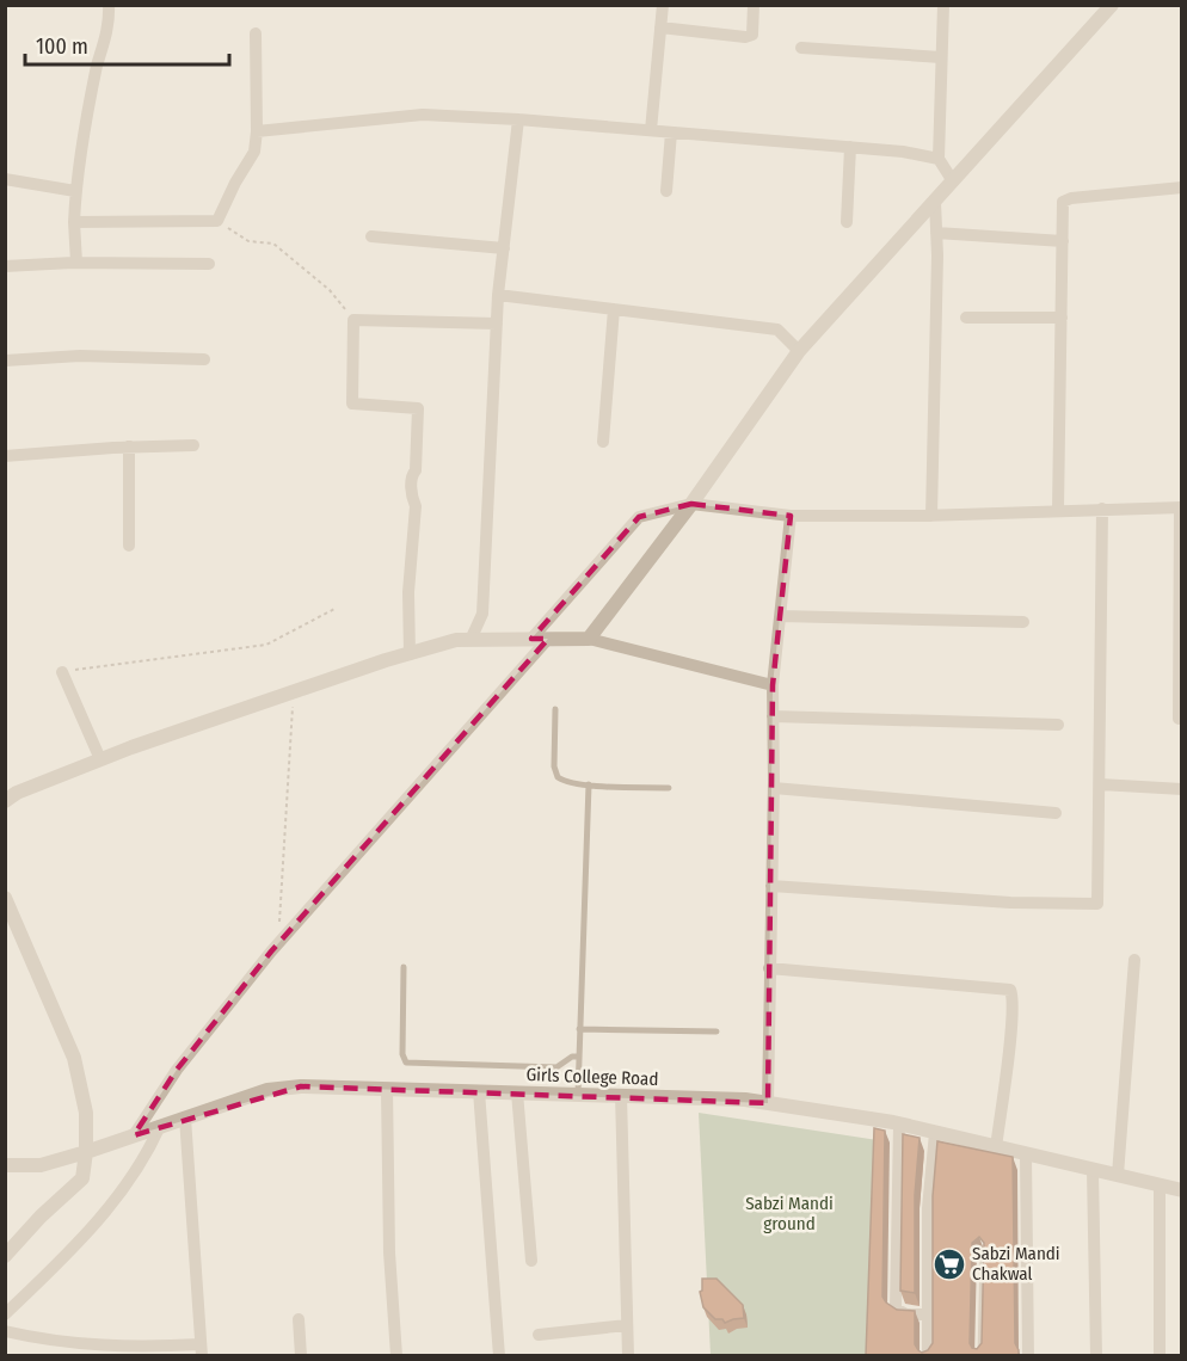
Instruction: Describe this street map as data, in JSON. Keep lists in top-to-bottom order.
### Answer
{
  "streets": {
    "street": ["Girls College Road"]
  },
  "parks": ["Sabzi Mandi ground"],
  "places": {
    "supermarket": ["Sabzi Mandi Chakwal"]
  },
  "scale_bar": "100 m"
}
